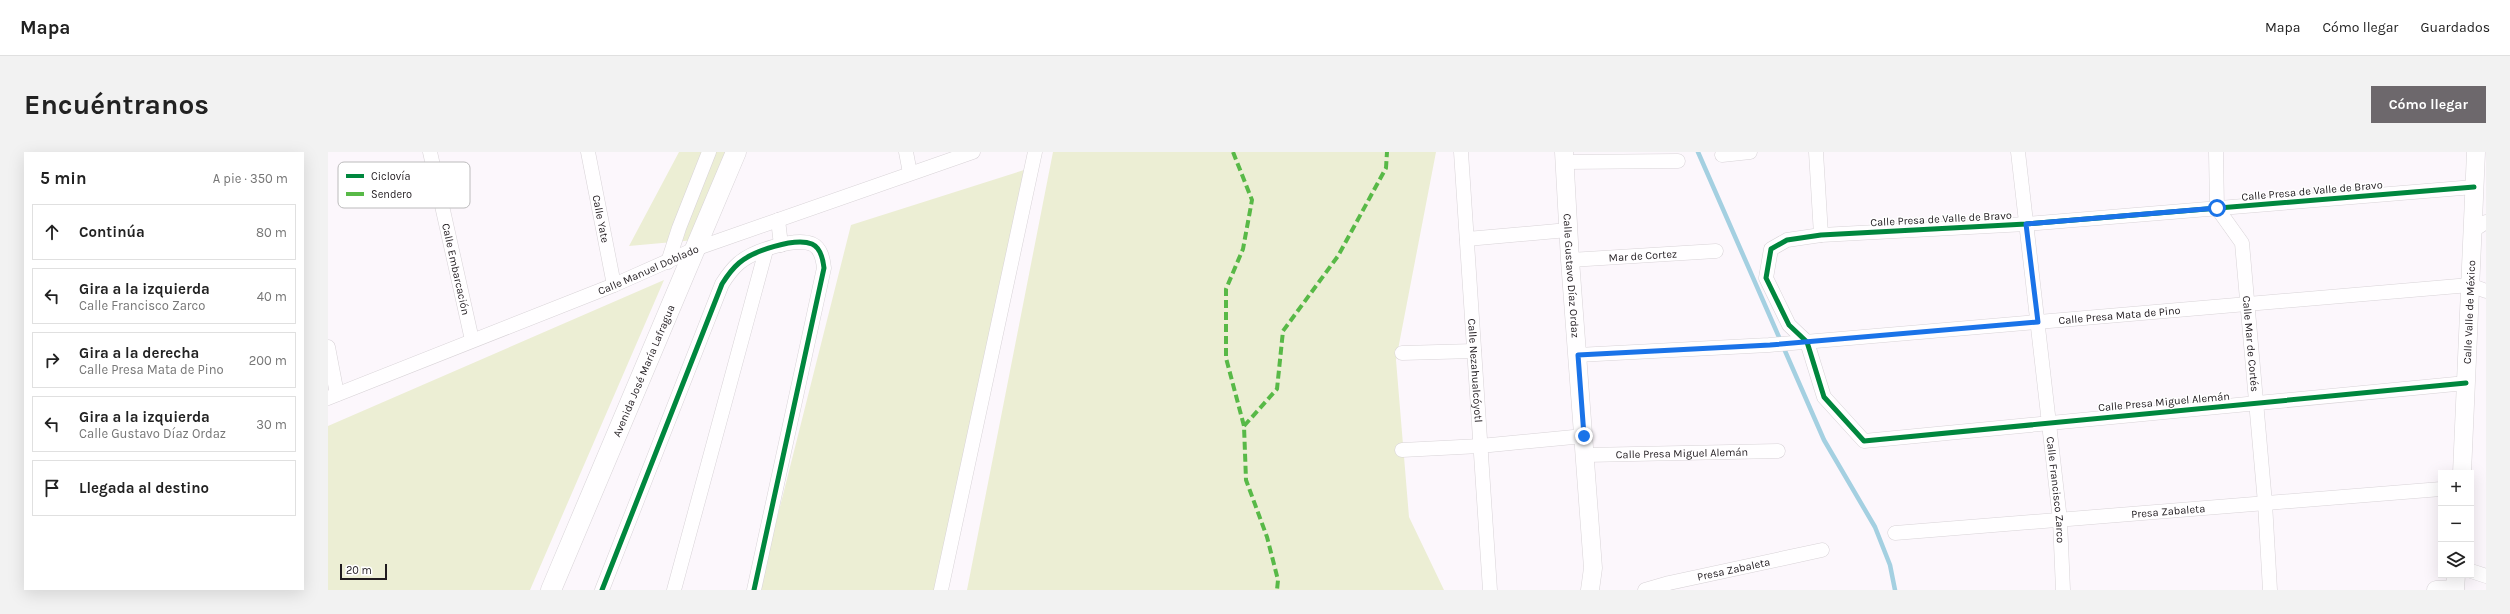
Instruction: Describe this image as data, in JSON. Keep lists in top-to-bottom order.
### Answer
{
  "streets": {
    "main road": ["Avenida José María Lafragua"],
    "street": [
      "Calle Presa de Valle de Bravo",
      "Calle Yate",
      "Mar de Cortez",
      "Calle Embarcación",
      "Calle Manuel Doblado",
      "Calle Gustavo Díaz Ordaz",
      "Calle Valle de México",
      "Calle Presa Mata de Pino",
      "Calle Mar de Cortés",
      "Calle Nezahualcóyotl",
      "Calle Presa Miguel Alemán",
      "Calle Francisco Zarco",
      "Presa Zabaleta"
    ]
  },
  "crossings": [
    ["Calle Presa de Valle de Bravo", "Calle Valle de México"],
    ["Calle Presa de Valle de Bravo", "Calle Presa Mata de Pino"],
    ["Calle Presa de Valle de Bravo", "Calle Mar de Cortés"],
    ["Calle Presa de Valle de Bravo", "Calle Presa Miguel Alemán"],
    ["Calle Presa de Valle de Bravo", "Calle Francisco Zarco"],
    ["Calle Yate", "Calle Manuel Doblado"],
    ["Mar de Cortez", "Calle Gustavo Díaz Ordaz"],
    ["Calle Embarcación", "Calle Manuel Doblado"],
    ["Calle Manuel Doblado", "Avenida José María Lafragua"],
    ["Calle Gustavo Díaz Ordaz", "Calle Presa Mata de Pino"],
    ["Calle Gustavo Díaz Ordaz", "Calle Presa Miguel Alemán"],
    ["Calle Valle de México", "Calle Presa Mata de Pino"],
    ["Calle Valle de México", "Calle Presa Miguel Alemán"],
    ["Calle Presa Mata de Pino", "Calle Mar de Cortés"],
    ["Calle Presa Mata de Pino", "Calle Presa Miguel Alemán"],
    ["Calle Presa Mata de Pino", "Calle Francisco Zarco"],
    ["Calle Mar de Cortés", "Calle Presa Miguel Alemán"],
    ["Calle Mar de Cortés", "Presa Zabaleta"],
    ["Calle Presa Miguel Alemán", "Calle Francisco Zarco"],
    ["Calle Francisco Zarco", "Presa Zabaleta"]
  ],
  "legend": ["Ciclovía", "Sendero"],
  "scale_bar": "20 m",
  "page": {
    "header": "Mapa",
    "nav": ["Mapa", "Cómo llegar", "Guardados"],
    "buttons": "Cómo llegar",
    "title": "Encuéntranos",
    "heading": ["5 min", "A pie · 350 m"],
    "list": [
      ["Continúa", "80 m"],
      ["Gira a la izquierda", "Calle Francisco Zarco", "40 m"],
      ["Gira a la derecha", "Calle Presa Mata de Pino", "200 m"],
      ["Gira a la izquierda", "Calle Gustavo Díaz Ordaz", "30 m"],
      "Llegada al destino"
    ],
    "map_buttons": ["+", "−"],
    "scale": "20 m"
  }
}
